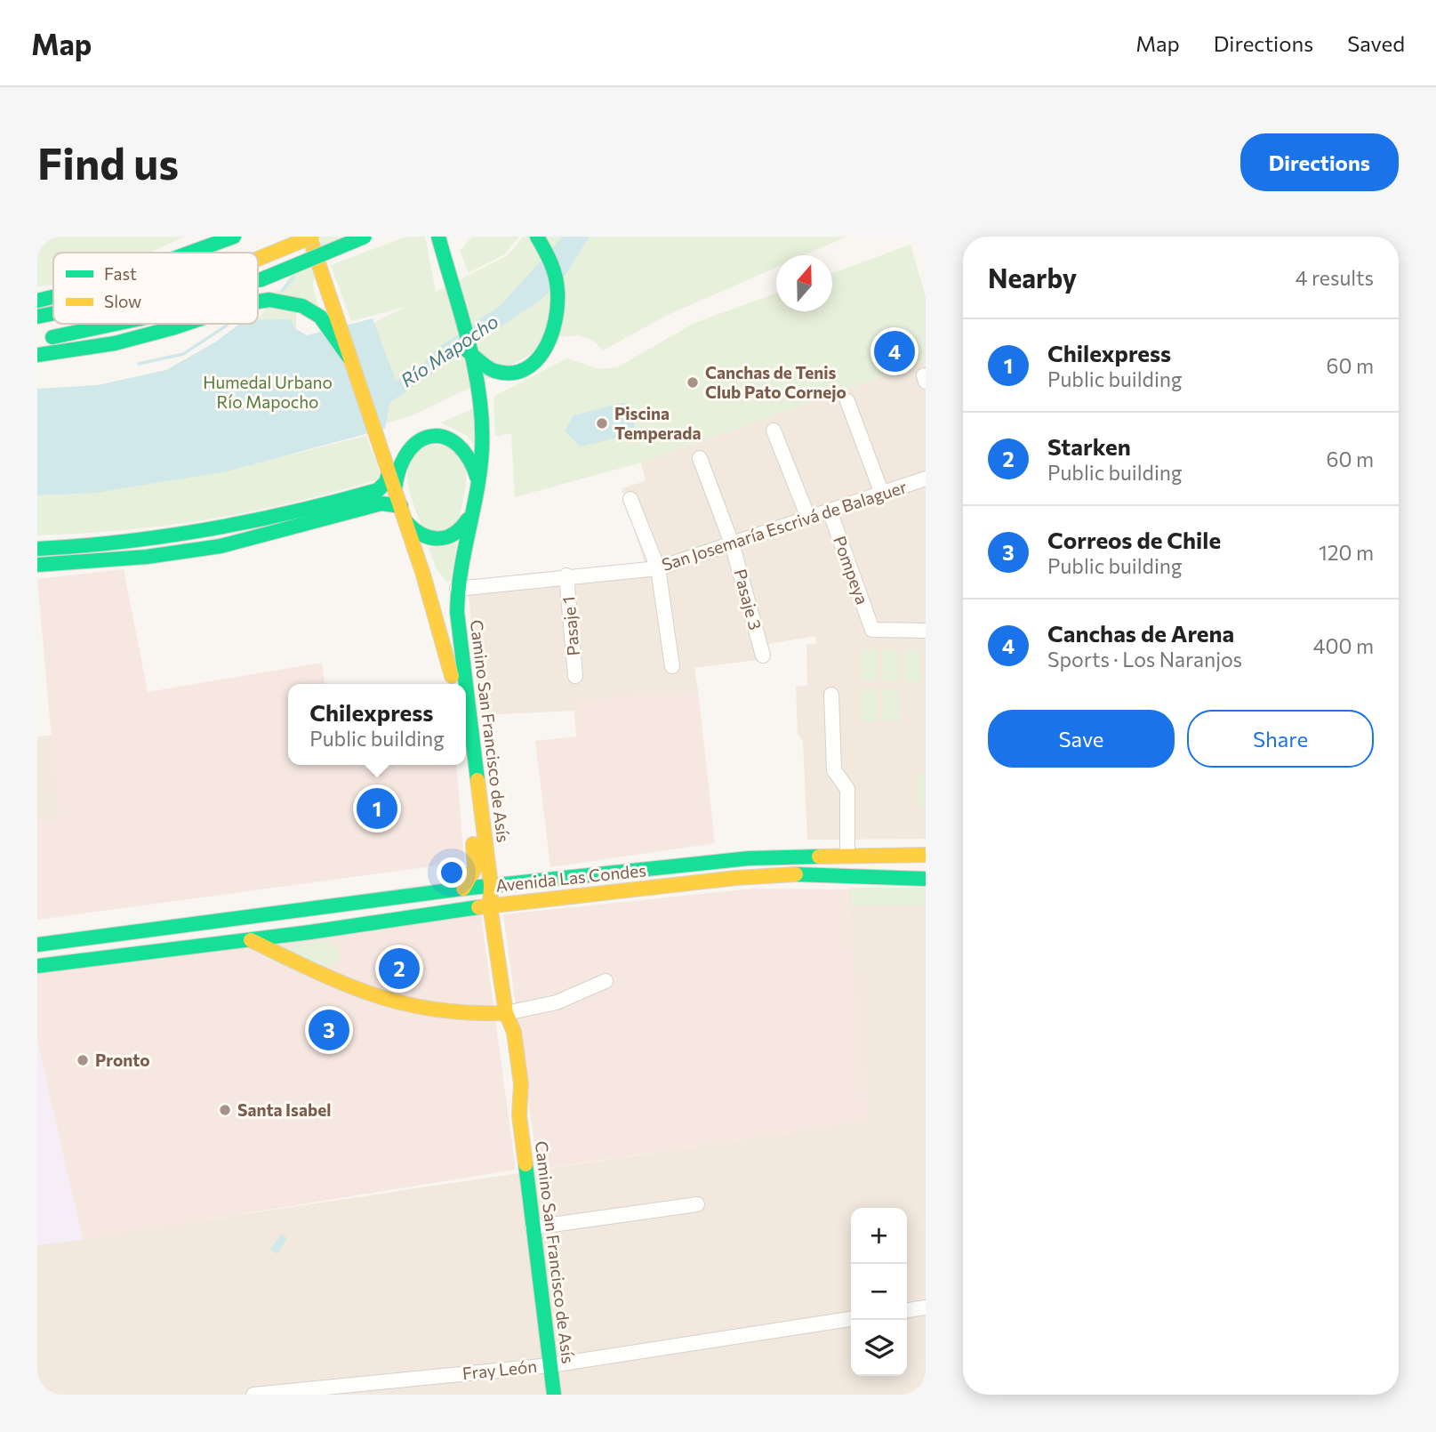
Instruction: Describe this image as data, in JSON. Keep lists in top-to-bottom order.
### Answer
{
  "streets": {
    "main road": ["Camino San Francisco de Asís", "Avenida Las Condes"],
    "street": [
      "San Josemaría Escrivá de Balaguer",
      "Pompeya",
      "Pasaje 3",
      "Pasaje 1",
      "Fray León"
    ]
  },
  "crossings": [
    ["San Josemaría Escrivá de Balaguer", "Pompeya"],
    ["San Josemaría Escrivá de Balaguer", "Pasaje 3"],
    ["San Josemaría Escrivá de Balaguer", "Pasaje 1"],
    ["San Josemaría Escrivá de Balaguer", "Camino San Francisco de Asís"],
    ["Camino San Francisco de Asís", "Avenida Las Condes"],
    ["Camino San Francisco de Asís", "Fray León"]
  ],
  "water": ["Río Mapocho"],
  "parks": ["Humedal Urbano Río Mapocho"],
  "places": [
    "Canchas de Tenis Club Pato Cornejo",
    "Piscina Temperada",
    "Pronto",
    "Santa Isabel"
  ],
  "legend": ["Fast", "Slow"],
  "north": "top",
  "page": {
    "header": "Map",
    "nav": ["Map", "Directions", "Saved"],
    "buttons": [
      "Directions",
      ["Save", "Share"]
    ],
    "title": "Find us",
    "heading": ["Nearby", "4 results"],
    "list": [
      {
        "mark": "1",
        "name": "Chilexpress",
        "note": "Public building",
        "value": "60 m"
      },
      {
        "mark": "2",
        "name": "Starken",
        "note": "Public building",
        "value": "60 m"
      },
      {
        "mark": "3",
        "name": "Correos de Chile",
        "note": "Public building",
        "value": "120 m"
      },
      {
        "mark": "4",
        "name": "Canchas de Arena",
        "note": "Sports · Los Naranjos",
        "value": "400 m"
      }
    ],
    "pins": [
      "4",
      "1",
      "2",
      "3"
    ],
    "popup": ["Chilexpress", "Public building"],
    "map_buttons": ["+", "−"]
  }
}
